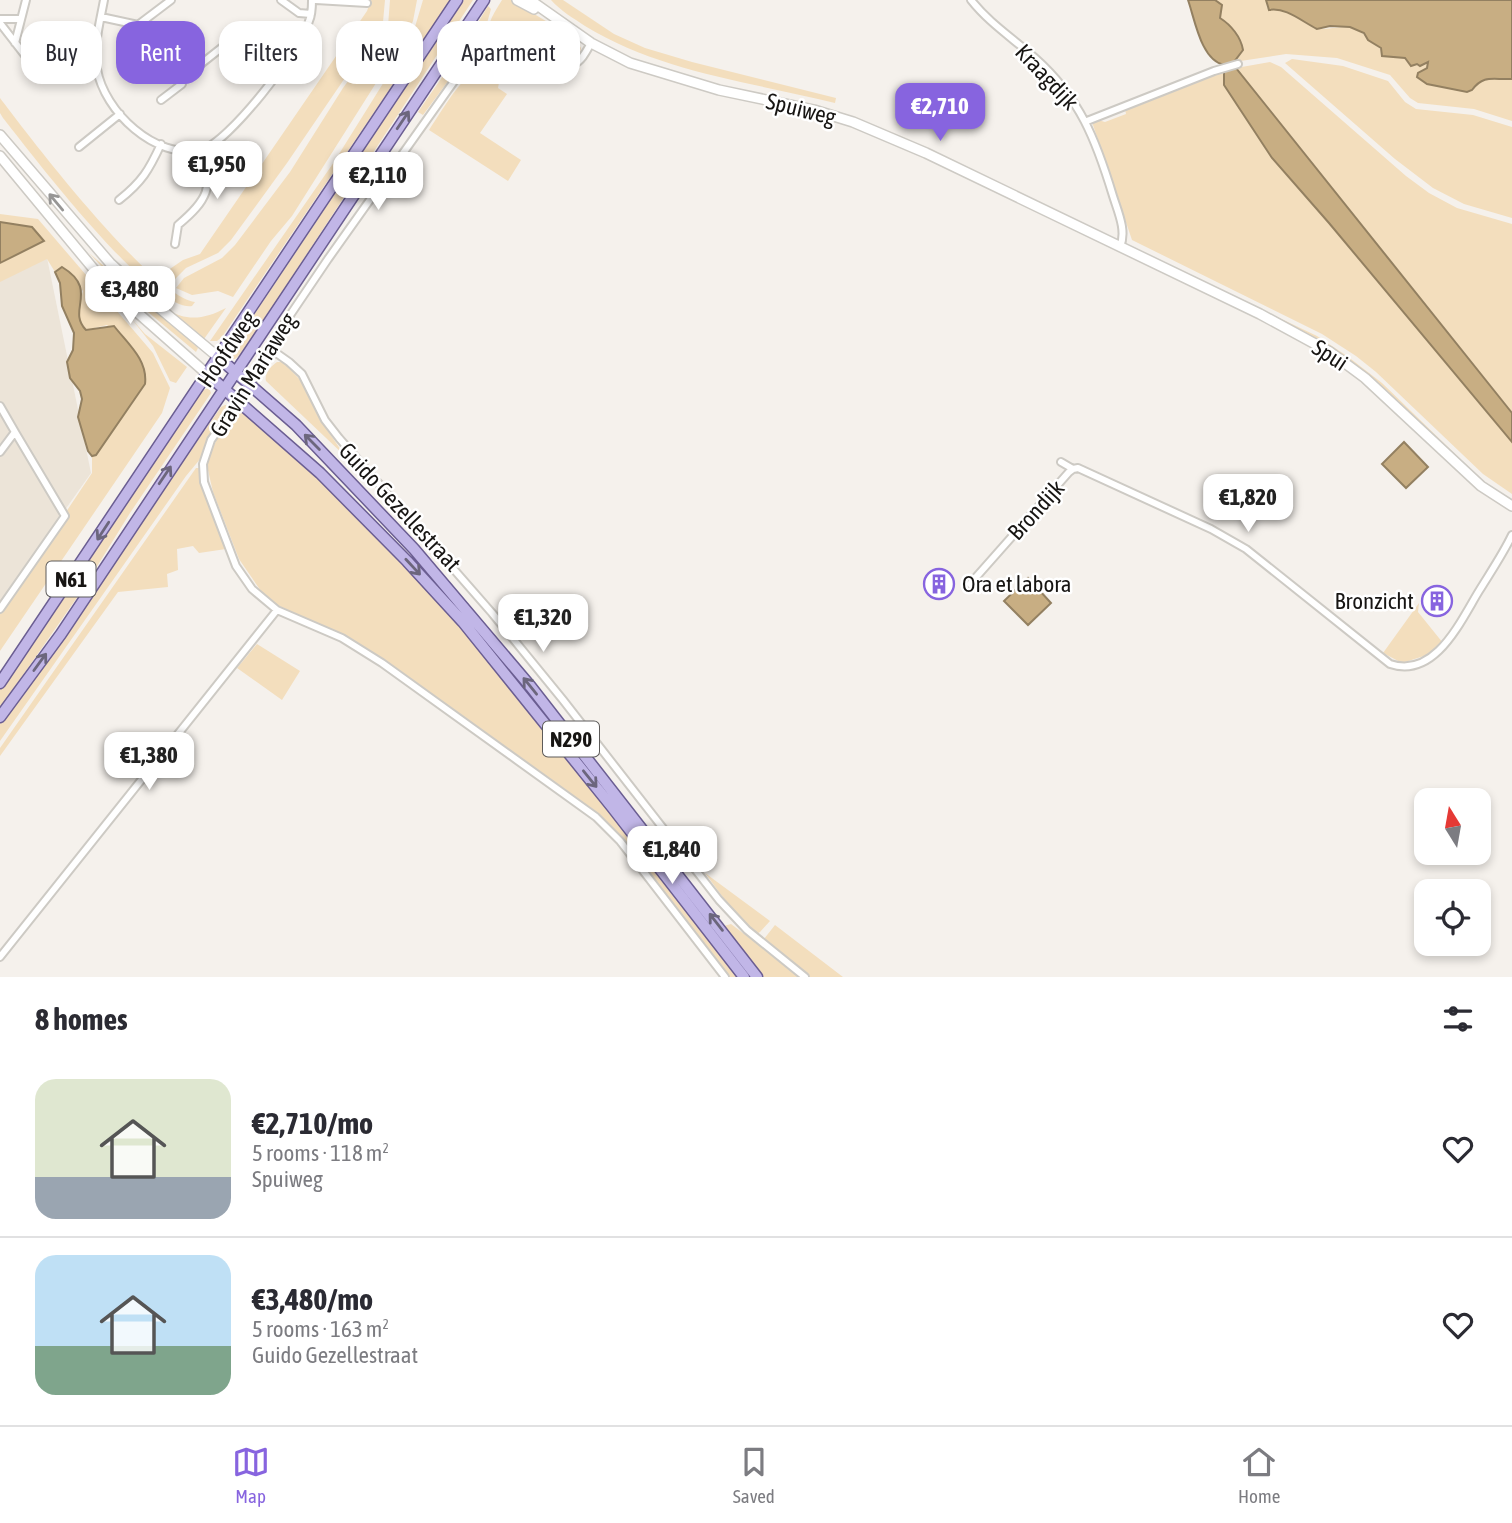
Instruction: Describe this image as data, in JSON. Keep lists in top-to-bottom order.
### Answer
{
  "streets": {
    "main road": [
      "Spuiweg",
      "Hoofdweg",
      "Spui",
      "Guido Gezellestraat",
      "N61",
      "N290"
    ],
    "street": ["Kraagdijk", "Gravin Mariaweg", "Brondijk"]
  },
  "crossings": [
    ["Kraagdijk", "Spuiweg"],
    ["Kraagdijk", "Spui"],
    ["Spuiweg", "Spui"],
    ["Spuiweg", "Gravin Mariaweg"],
    ["Hoofdweg", "Guido Gezellestraat"],
    ["Gravin Mariaweg", "Guido Gezellestraat"]
  ],
  "places": {
    "building": ["Ora et labora", "Bronzicht"]
  },
  "north": "top",
  "page": {
    "chip": [
      "Buy",
      "Rent",
      "Filters",
      "New",
      "Apartment"
    ],
    "price": [
      "€2,710",
      "€1,950",
      "€2,110",
      "€3,480",
      "€1,820",
      "€1,320",
      "€1,380",
      "€1,840"
    ],
    "heading": "8 homes",
    "list": [
      {
        "name": "€2,710/mo",
        "note": "5 rooms · 118 m² · Spuiweg"
      },
      {
        "name": "€3,480/mo",
        "note": "5 rooms · 163 m² · Guido Gezellestraat"
      }
    ],
    "tabs": ["Map", "Saved", "Home"]
  }
}
